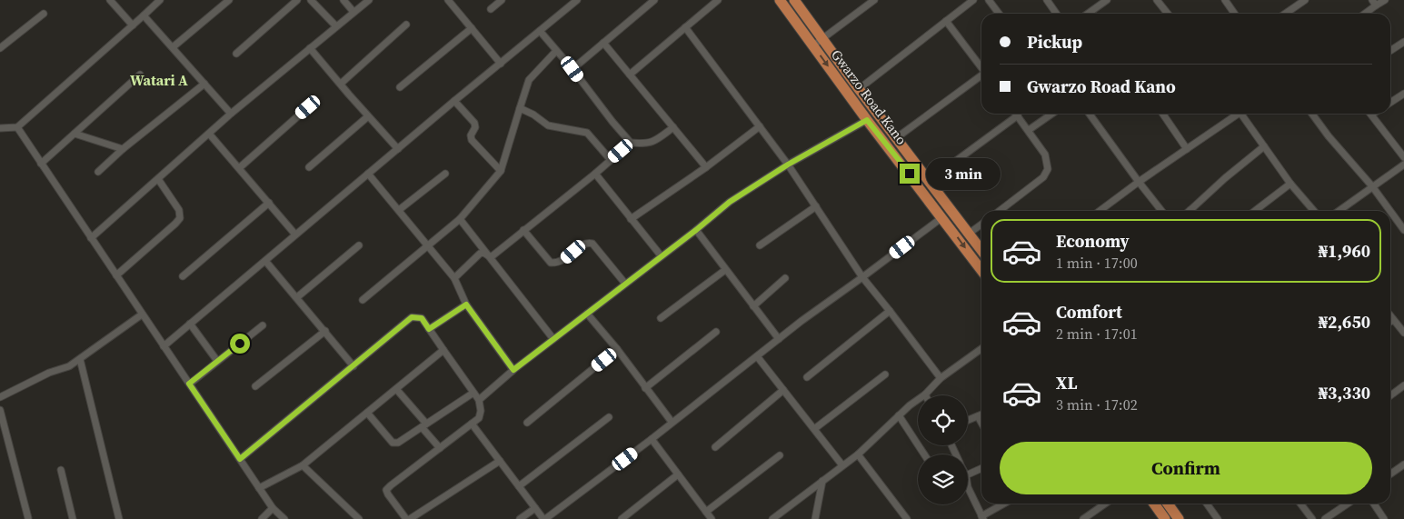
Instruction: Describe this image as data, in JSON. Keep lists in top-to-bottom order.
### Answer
{
  "streets": {
    "main road": ["Gwarzo Road Kano"]
  },
  "districts": ["Watari A"],
  "page": {
    "banner": ["Pickup", "Gwarzo Road Kano"],
    "bubble": "3 min",
    "list": [
      {
        "name": "Economy",
        "note": "1 min · 17:00",
        "value": "₦1,960"
      },
      {
        "name": "Comfort",
        "note": "2 min · 17:01",
        "value": "₦2,650"
      },
      {
        "name": "XL",
        "note": "3 min · 17:02",
        "value": "₦3,330"
      }
    ],
    "buttons": "Confirm"
  }
}
